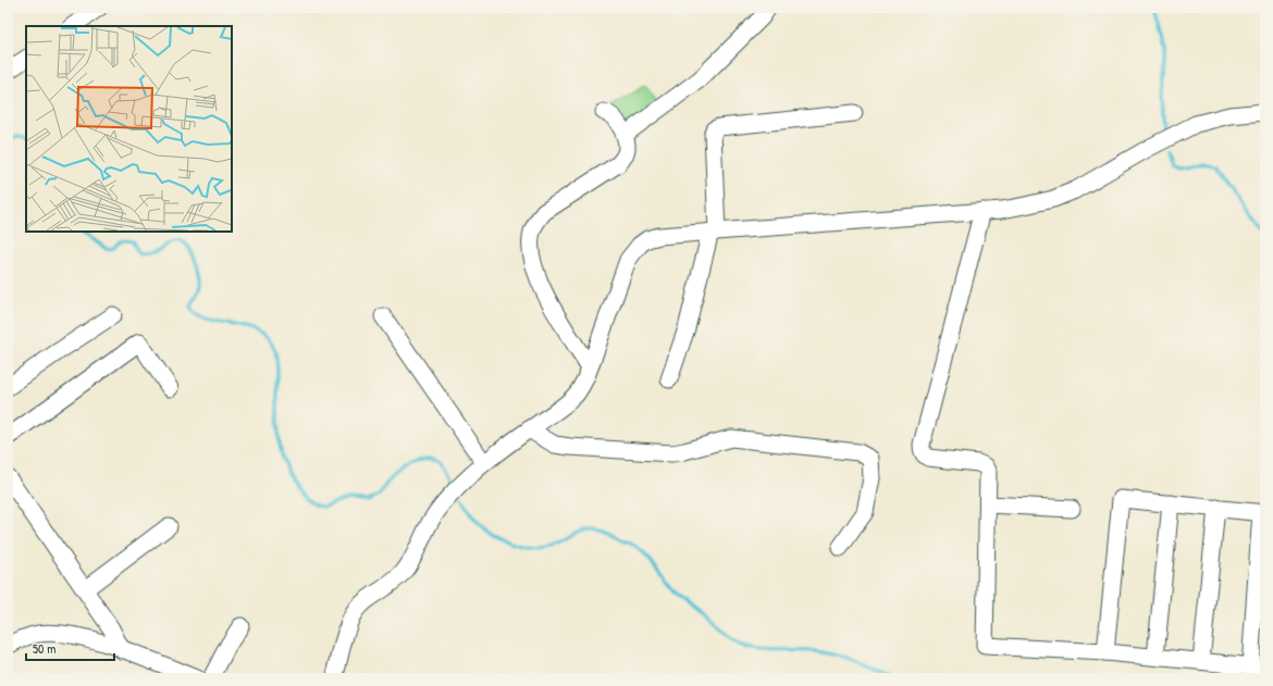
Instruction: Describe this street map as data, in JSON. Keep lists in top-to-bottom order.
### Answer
{
  "scale_bar": "50 m"
}
